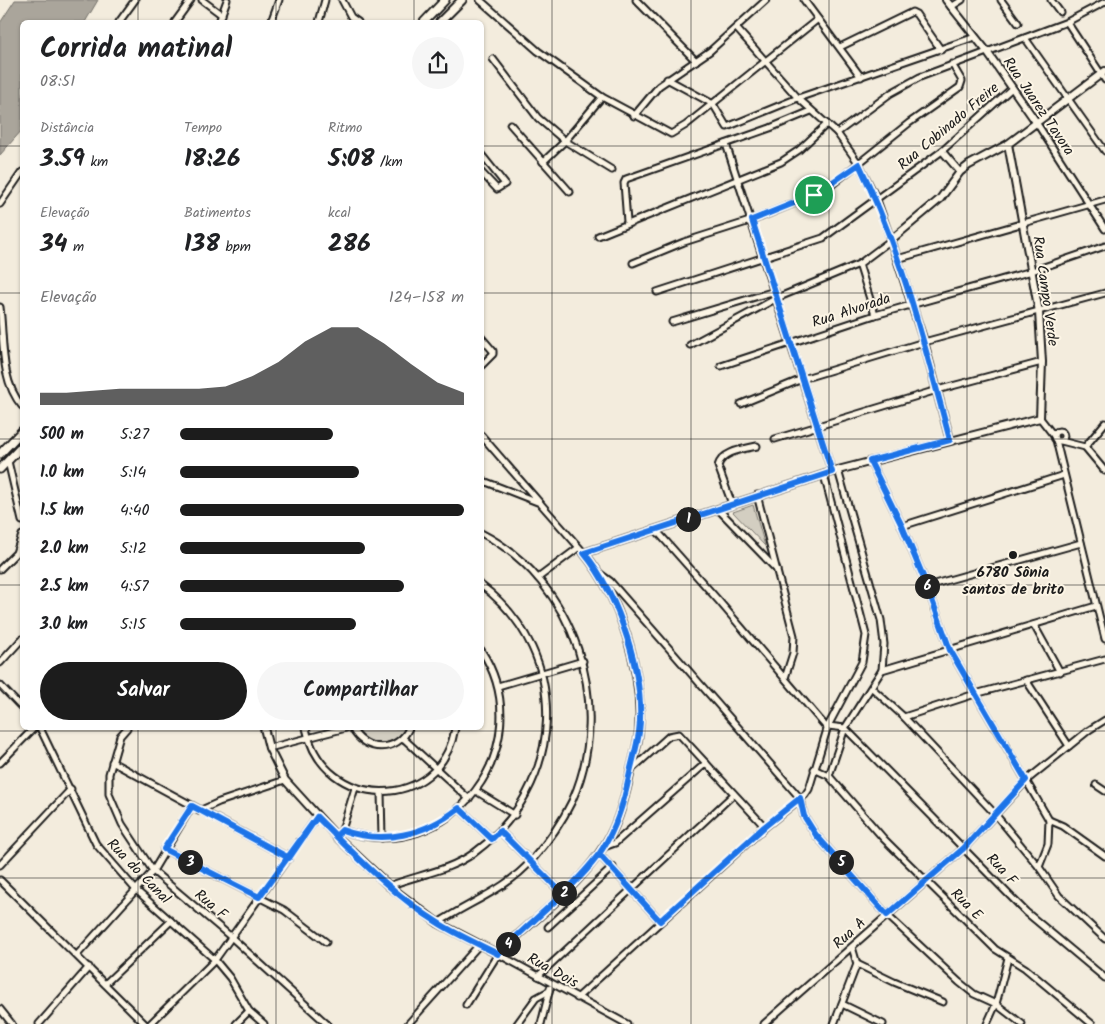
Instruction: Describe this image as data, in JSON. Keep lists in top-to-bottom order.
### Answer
{
  "streets": {
    "street": [
      "Rua Juarez Tavora",
      "Rua Cobinado Freire",
      "Rua Campo Verde",
      "Rua Alvorada",
      "Rua F",
      "Rua do Canal",
      "Rua E",
      "Rua A",
      "Rua Dois"
    ]
  },
  "crossings": [
    ["Rua Juarez Tavora", "Rua Cobinado Freire"],
    ["Rua Campo Verde", "Rua Alvorada"],
    ["Rua F", "Rua A"],
    ["Rua E", "Rua A"]
  ],
  "places": ["6780 Sônia santos de brito"],
  "page": {
    "heading": ["Corrida matinal", "08:51"],
    "stats": [
      ["Distância", "3.59 km"],
      ["Tempo", "18:26"],
      ["Ritmo", "5:08 /km"],
      ["Elevação", "34 m"],
      ["Batimentos", "138 bpm"],
      ["kcal", "286"]
    ],
    "chart": ["Elevação", "124–158 m"],
    "list": [
      {
        "name": "500 m",
        "note": "5:27"
      },
      {
        "name": "1.0 km",
        "note": "5:14"
      },
      {
        "name": "1.5 km",
        "note": "4:40"
      },
      {
        "name": "2.0 km",
        "note": "5:12"
      },
      {
        "name": "2.5 km",
        "note": "4:57"
      },
      {
        "name": "3.0 km",
        "note": "5:15"
      }
    ],
    "pins": [
      "1",
      "6",
      "3",
      "5",
      "2",
      "4"
    ],
    "buttons": ["Salvar", "Compartilhar"]
  }
}
